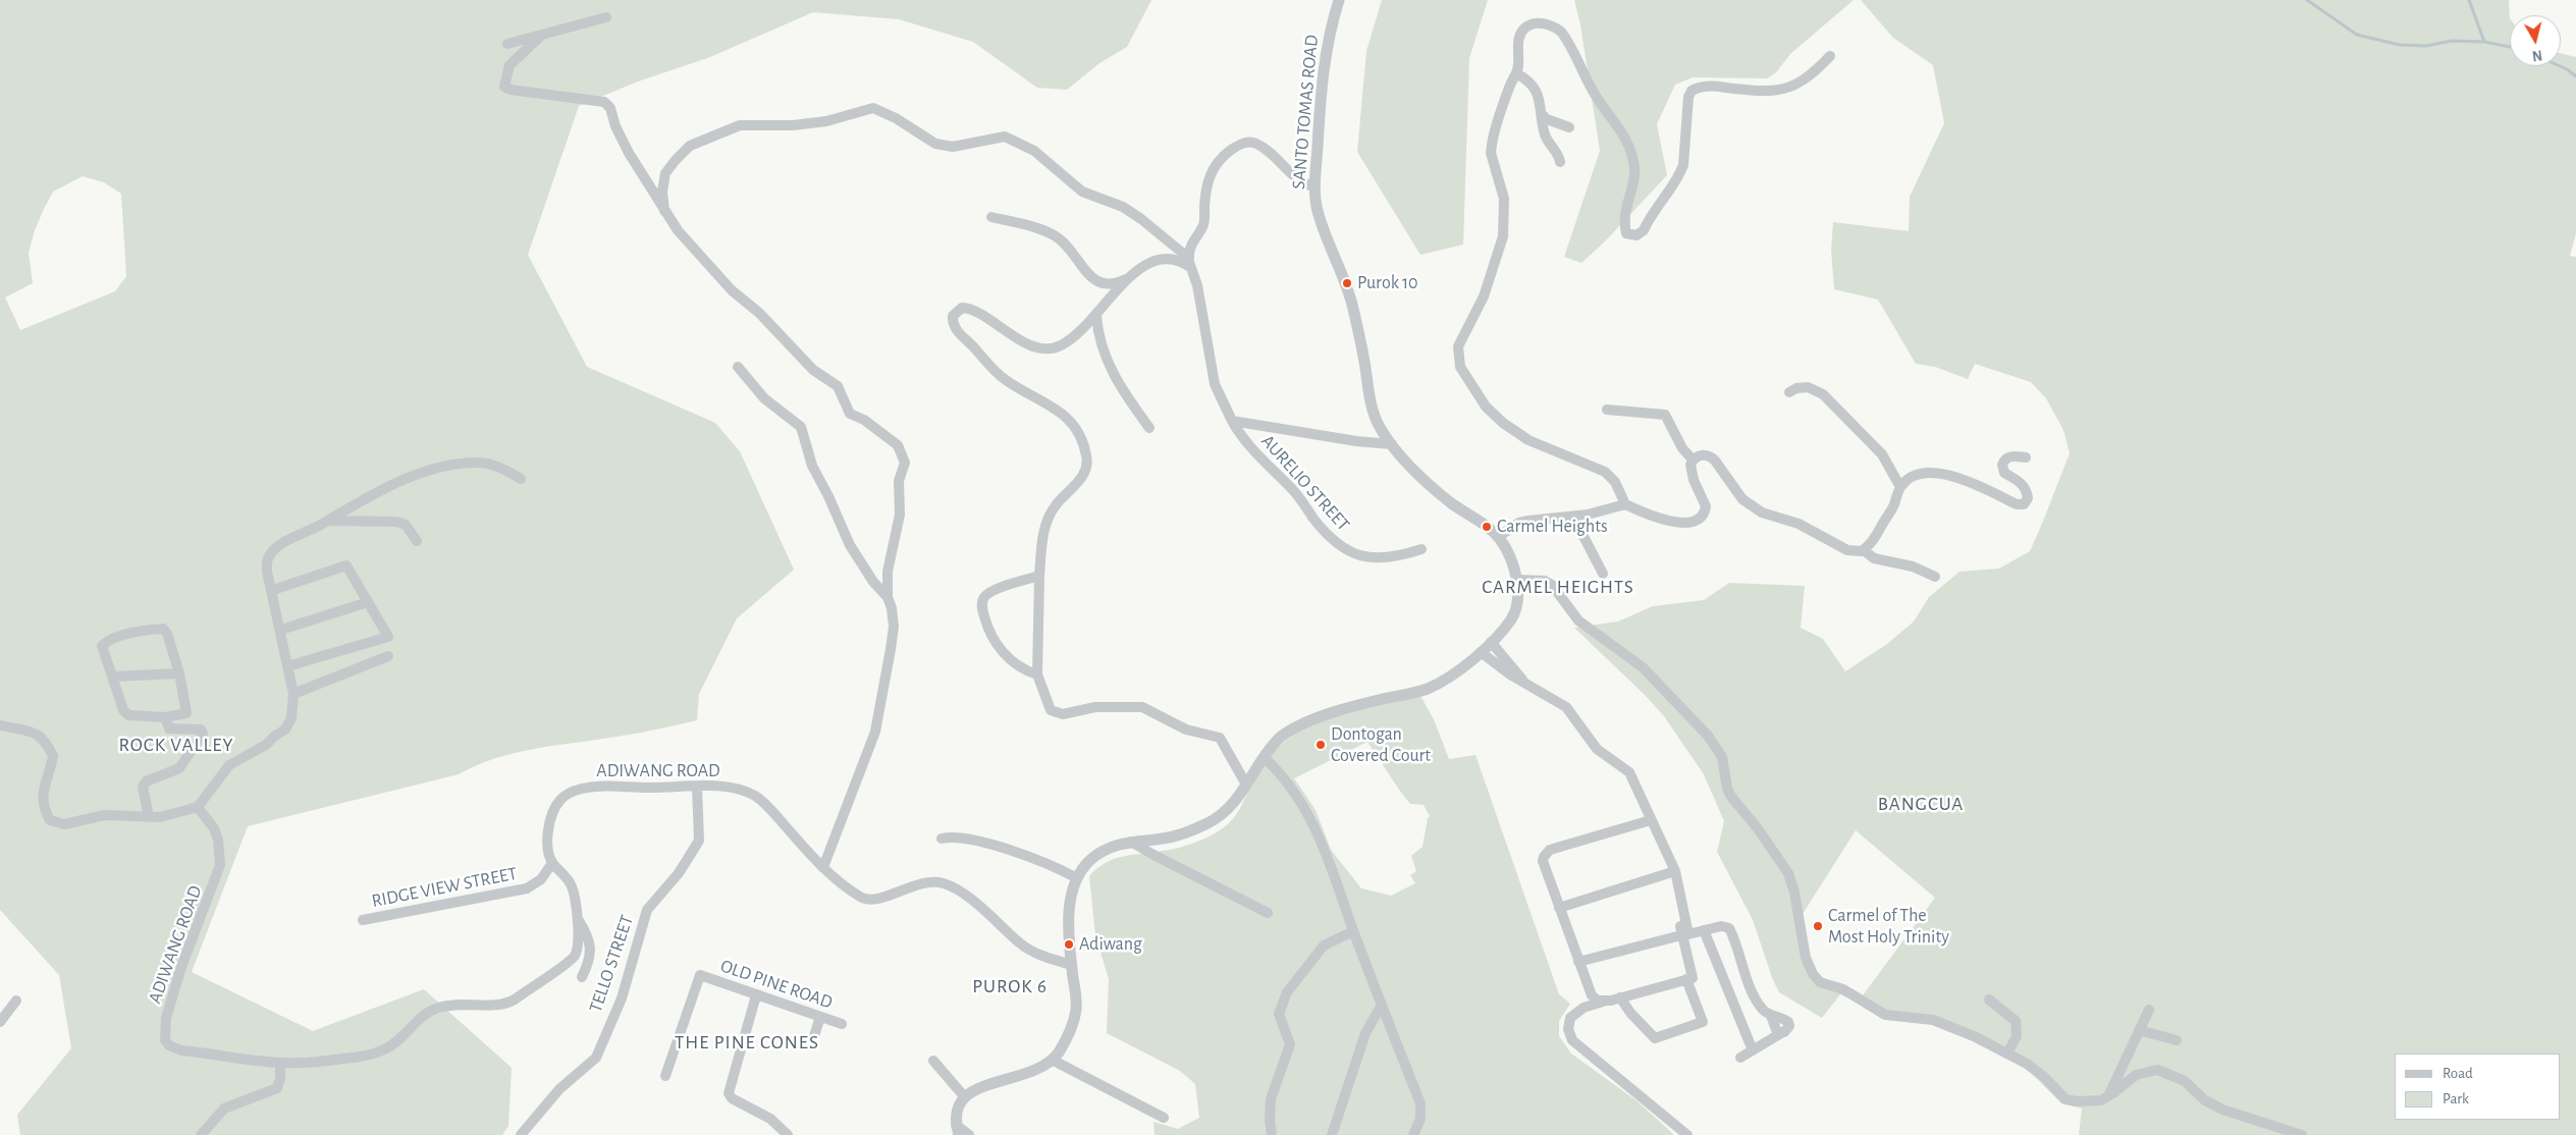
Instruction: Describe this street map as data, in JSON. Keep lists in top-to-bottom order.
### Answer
{
  "streets": {
    "street": [
      "SANTO TOMAS ROAD",
      "AURELIO STREET",
      "ADIWANG ROAD",
      "RIDGE VIEW STREET",
      "TELLO STREET",
      "OLD PINE ROAD"
    ]
  },
  "crossings": [
    ["SANTO TOMAS ROAD", "AURELIO STREET"],
    ["SANTO TOMAS ROAD", "ADIWANG ROAD"],
    ["ADIWANG ROAD", "RIDGE VIEW STREET"],
    ["ADIWANG ROAD", "TELLO STREET"]
  ],
  "districts": [
    "CARMEL HEIGHTS",
    "ROCK VALLEY",
    "BANGCUA",
    "PUROK 6",
    "THE PINE CONES"
  ],
  "places": [
    "Purok 10",
    "Carmel Heights",
    "Dontogan Covered Court",
    "Carmel of The Most Holy Trinity",
    "Adiwang"
  ],
  "legend": ["Road", "Park"],
  "north": "bottom"
}
